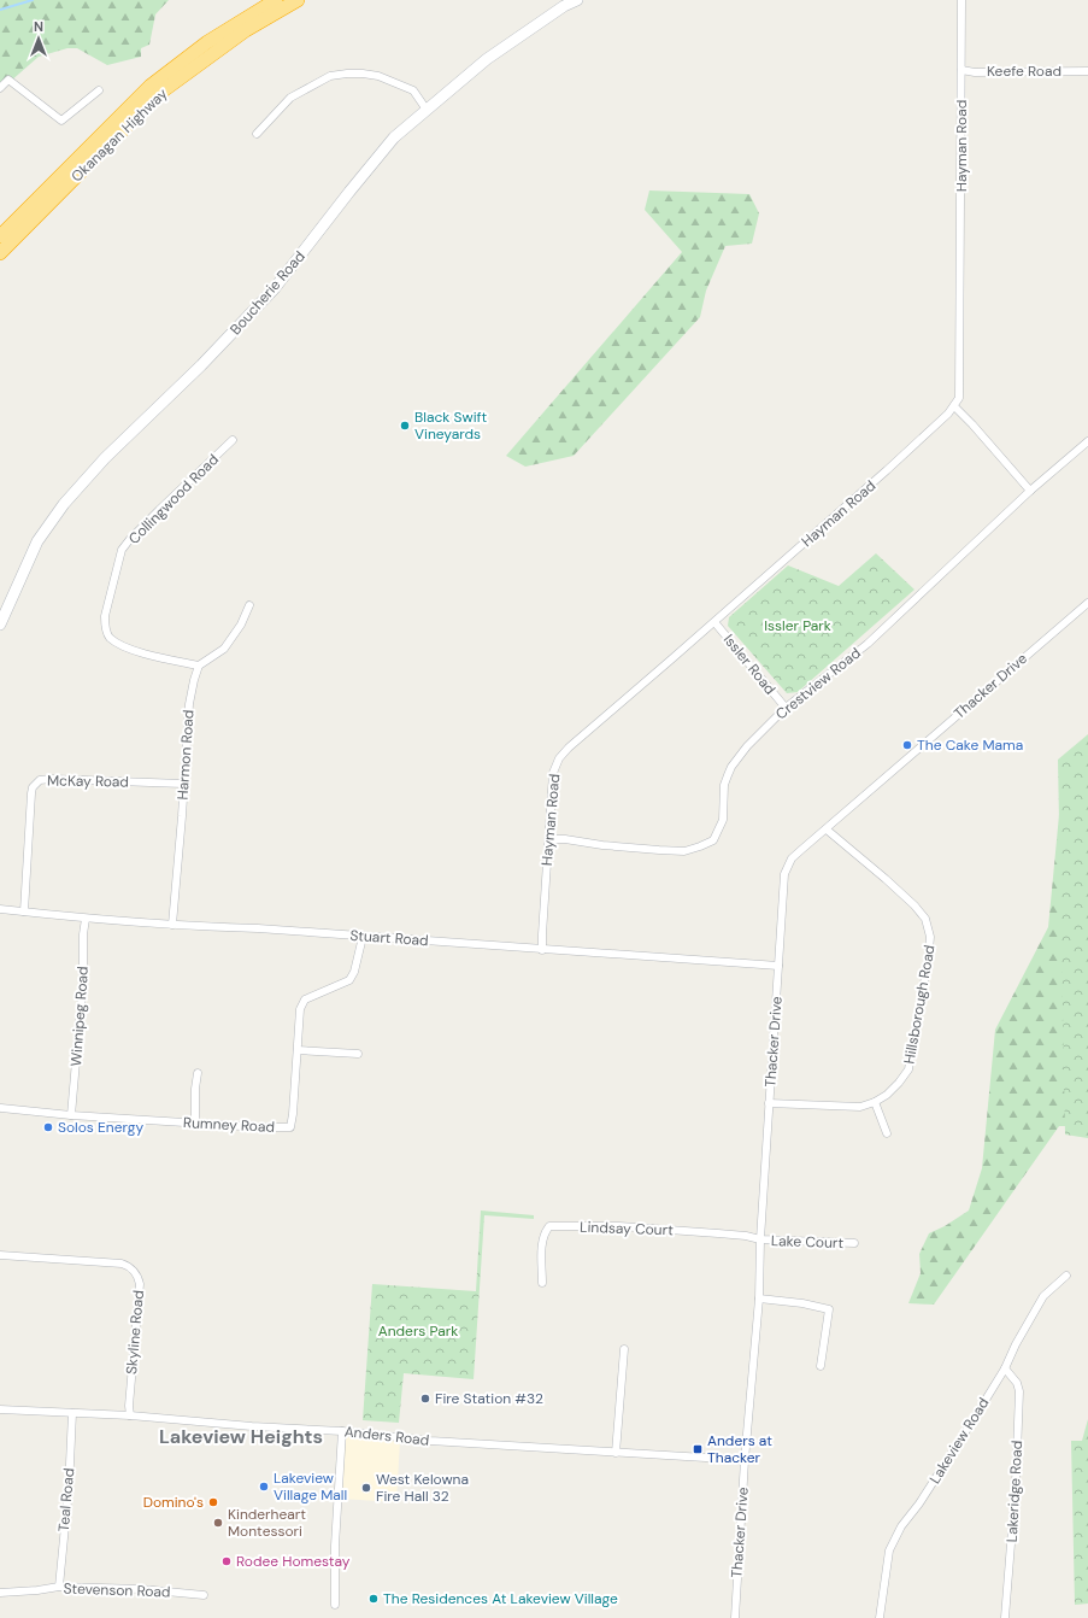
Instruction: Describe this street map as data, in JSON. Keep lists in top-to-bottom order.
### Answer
{
  "streets": {
    "highway": ["Okanagan Highway"],
    "main road": ["Boucherie Road"],
    "street": [
      "Keefe Road",
      "Hayman Road",
      "Collingwood Road",
      "Issler Road",
      "Crestview Road",
      "Thacker Drive",
      "Harmon Road",
      "McKay Road",
      "Stuart Road",
      "Hillsborough Road",
      "Winnipeg Road",
      "Rumney Road",
      "Lindsay Court",
      "Lake Court",
      "Skyline Road",
      "Anders Road",
      "Lakeview Road",
      "Lakeridge Road",
      "Teal Road",
      "Stevenson Road"
    ]
  },
  "crossings": [
    ["Keefe Road", "Hayman Road"],
    ["Hayman Road", "Issler Road"],
    ["Hayman Road", "Crestview Road"],
    ["Hayman Road", "Stuart Road"],
    ["Collingwood Road", "Harmon Road"],
    ["Issler Road", "Crestview Road"],
    ["Thacker Drive", "Stuart Road"],
    ["Thacker Drive", "Hillsborough Road"],
    ["Thacker Drive", "Lindsay Court"],
    ["Thacker Drive", "Lake Court"],
    ["Thacker Drive", "Anders Road"],
    ["Harmon Road", "McKay Road"],
    ["Harmon Road", "Stuart Road"],
    ["McKay Road", "Stuart Road"],
    ["Stuart Road", "Winnipeg Road"],
    ["Stuart Road", "Rumney Road"],
    ["Winnipeg Road", "Rumney Road"],
    ["Lindsay Court", "Lake Court"],
    ["Skyline Road", "Anders Road"],
    ["Anders Road", "Teal Road"],
    ["Lakeview Road", "Lakeridge Road"],
    ["Teal Road", "Stevenson Road"]
  ],
  "districts": ["Lakeview Heights"],
  "parks": ["Issler Park", "Anders Park"],
  "places": {
    "other": [
      "Black Swift Vineyards",
      "The Cake Mama",
      "Solos Energy",
      "Fire Station #32",
      "Lakeview Village Mall",
      "West Kelowna Fire Hall 32",
      "Domino's",
      "Kinderheart Montessori",
      "Rodee Homestay",
      "The Residences At Lakeview Village"
    ],
    "transit": ["Anders at Thacker"]
  },
  "north": "top"
}
